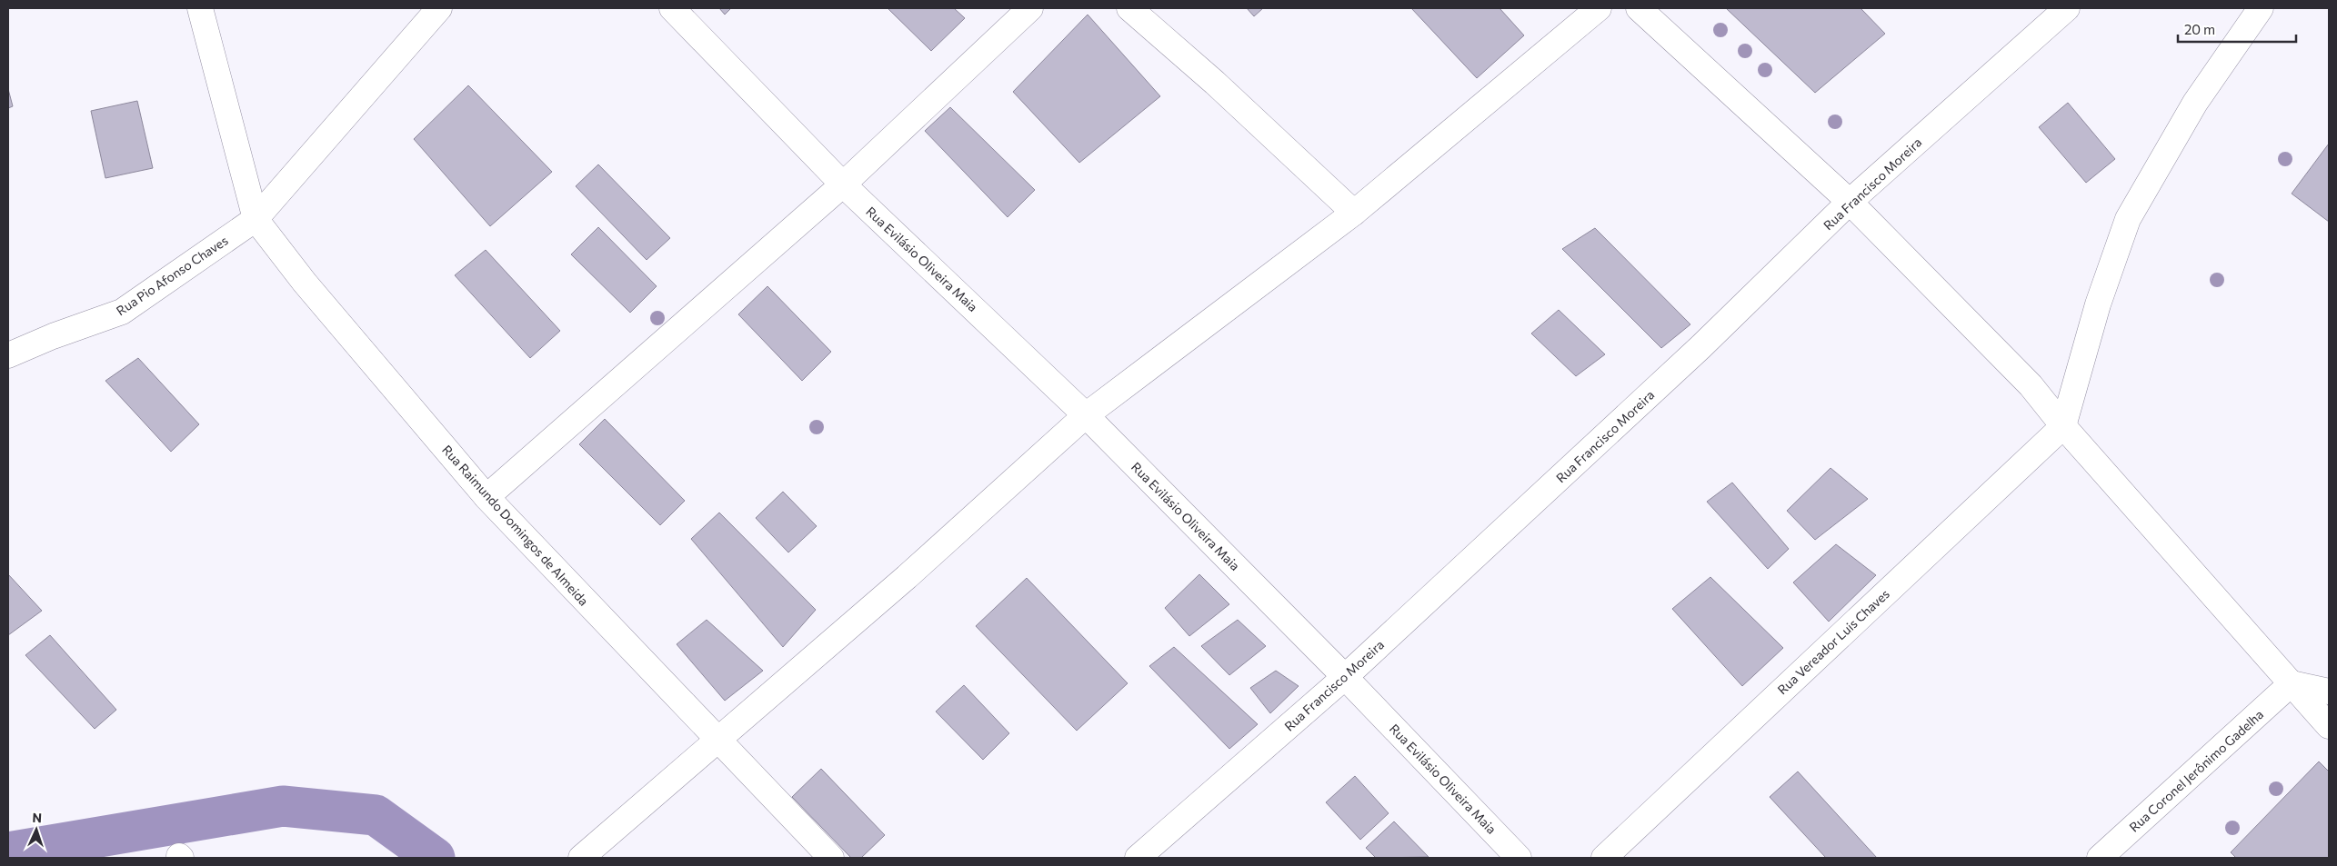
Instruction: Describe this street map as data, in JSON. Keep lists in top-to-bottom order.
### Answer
{
  "streets": {
    "street": [
      "Rua Francisco Moreira",
      "Rua Evilásio Oliveira Maia",
      "Rua Pio Afonso Chaves",
      "Rua Raimundo Domingos de Almeida",
      "Rua Vereador Luis Chaves",
      "Rua Coronel Jerônimo Gadelha"
    ]
  },
  "crossings": [
    ["Rua Francisco Moreira", "Rua Evilásio Oliveira Maia"],
    ["Rua Pio Afonso Chaves", "Rua Raimundo Domingos de Almeida"]
  ],
  "scale_bar": "20 m",
  "north": "top"
}
